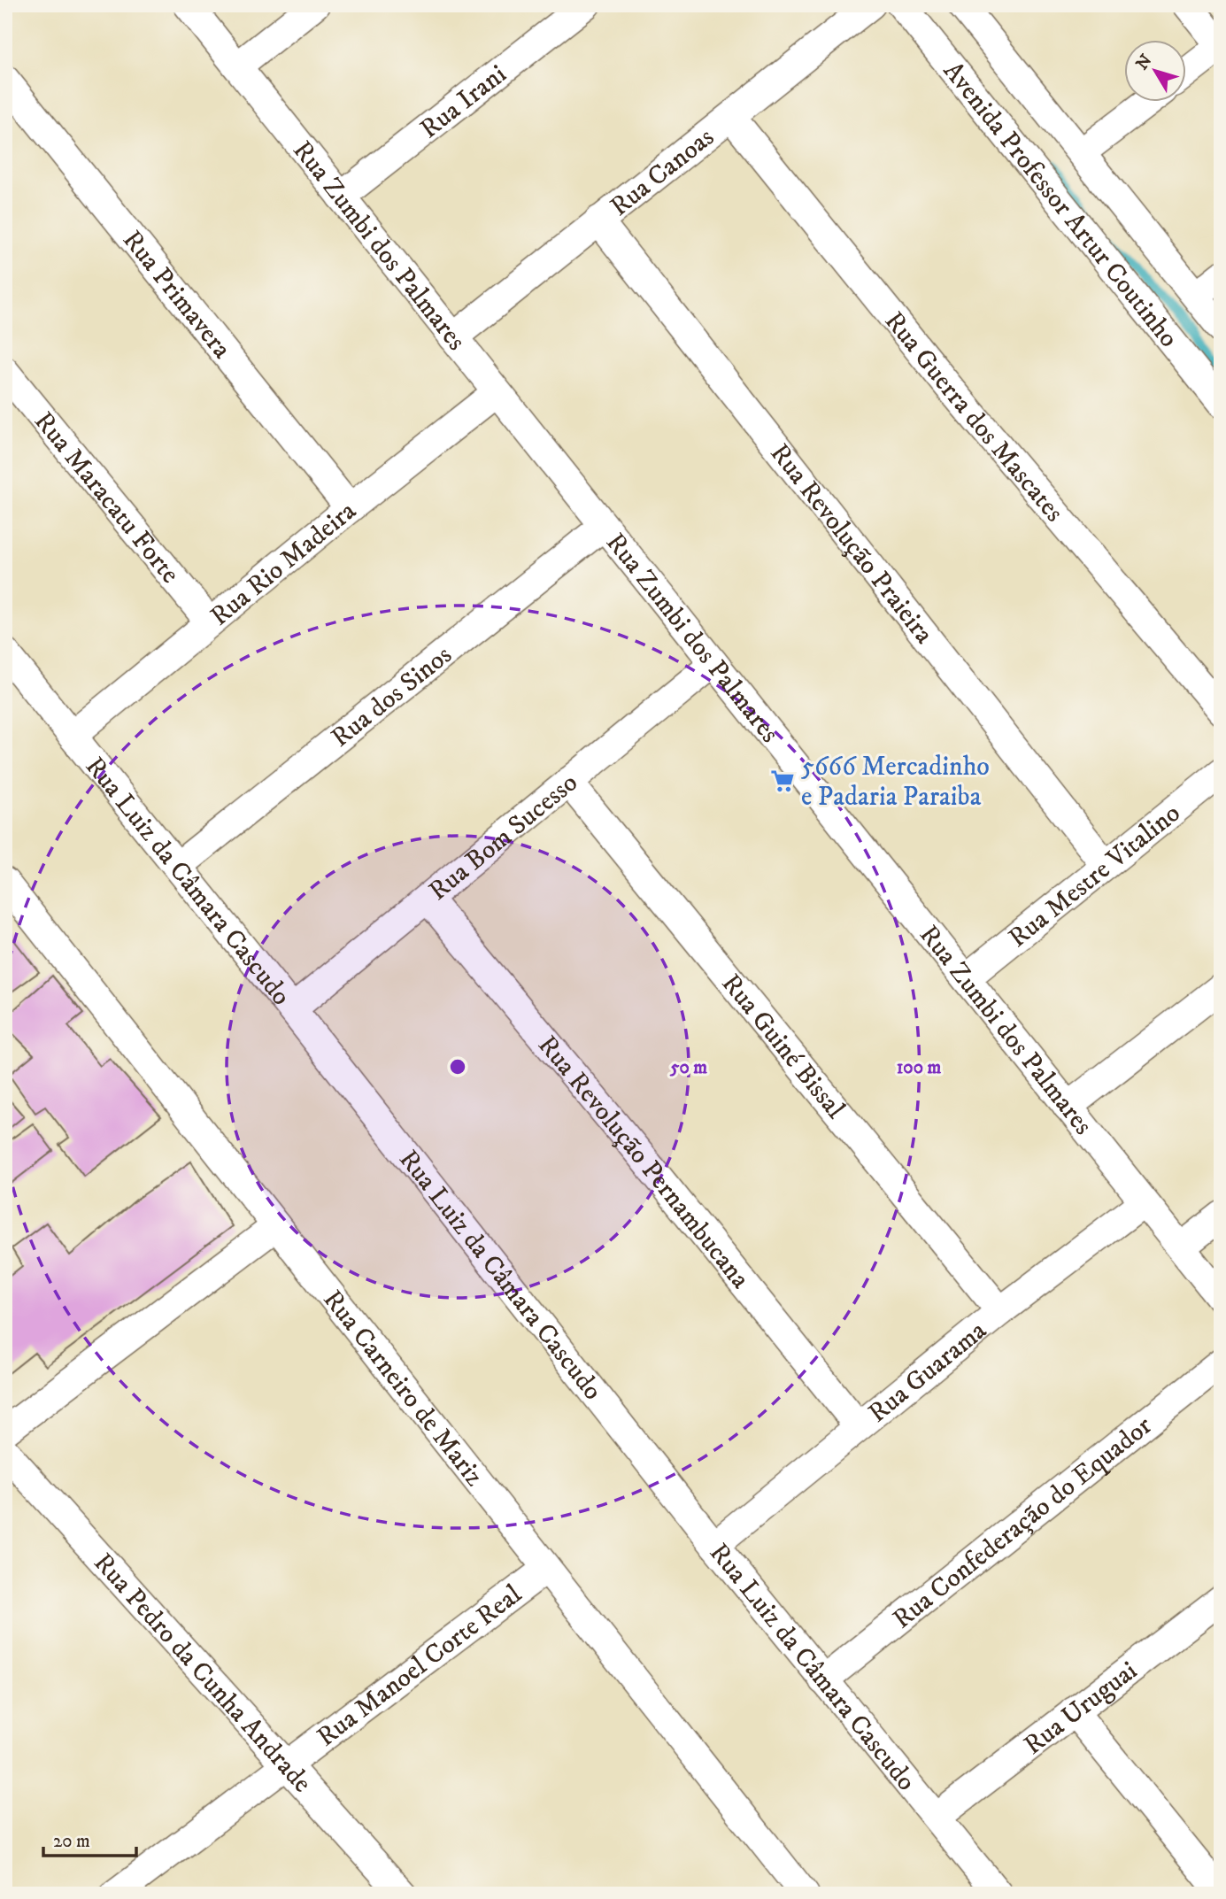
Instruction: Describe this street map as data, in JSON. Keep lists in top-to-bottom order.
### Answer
{
  "streets": {
    "street": [
      "Rua Irani",
      "Rua Canoas",
      "Avenida Professor Artur Coutinho",
      "Rua Zumbi dos Palmares",
      "Rua Primavera",
      "Rua Guerra dos Mascates",
      "Rua Maracatu Forte",
      "Rua Revolução Praieira",
      "Rua Rio Madeira",
      "Rua dos Sinos",
      "Rua Bom Sucesso",
      "Rua Mestre Vitalino",
      "Rua Luiz da Câmara Cascudo",
      "Rua Guiné Bissal",
      "Rua Revolução Pernambucana",
      "Rua Guarama",
      "Rua Carneiro de Mariz",
      "Rua Confederação do Equador",
      "Rua Manoel Corte Real",
      "Rua Pedro da Cunha Andrade",
      "Rua Uruguai"
    ]
  },
  "crossings": [
    ["Rua Irani", "Rua Zumbi dos Palmares"],
    ["Rua Canoas", "Rua Zumbi dos Palmares"],
    ["Rua Canoas", "Rua Guerra dos Mascates"],
    ["Rua Canoas", "Rua Revolução Praieira"],
    ["Rua Zumbi dos Palmares", "Rua Rio Madeira"],
    ["Rua Zumbi dos Palmares", "Rua dos Sinos"],
    ["Rua Zumbi dos Palmares", "Rua Bom Sucesso"],
    ["Rua Zumbi dos Palmares", "Rua Mestre Vitalino"],
    ["Rua Zumbi dos Palmares", "Rua Guarama"],
    ["Rua Primavera", "Rua Rio Madeira"],
    ["Rua Maracatu Forte", "Rua Rio Madeira"],
    ["Rua Revolução Praieira", "Rua Mestre Vitalino"],
    ["Rua Rio Madeira", "Rua Luiz da Câmara Cascudo"],
    ["Rua dos Sinos", "Rua Luiz da Câmara Cascudo"],
    ["Rua Bom Sucesso", "Rua Luiz da Câmara Cascudo"],
    ["Rua Bom Sucesso", "Rua Guiné Bissal"],
    ["Rua Bom Sucesso", "Rua Revolução Pernambucana"],
    ["Rua Luiz da Câmara Cascudo", "Rua Guarama"],
    ["Rua Luiz da Câmara Cascudo", "Rua Confederação do Equador"],
    ["Rua Luiz da Câmara Cascudo", "Rua Uruguai"],
    ["Rua Guiné Bissal", "Rua Guarama"],
    ["Rua Revolução Pernambucana", "Rua Guarama"],
    ["Rua Carneiro de Mariz", "Rua Manoel Corte Real"],
    ["Rua Manoel Corte Real", "Rua Pedro da Cunha Andrade"]
  ],
  "places": {
    "supermarket": ["5666 Mercadinho e Padaria Paraiba"]
  },
  "scale_bar": "20 m",
  "north": "top left",
  "rings": ["50 m", "100 m"]
}
